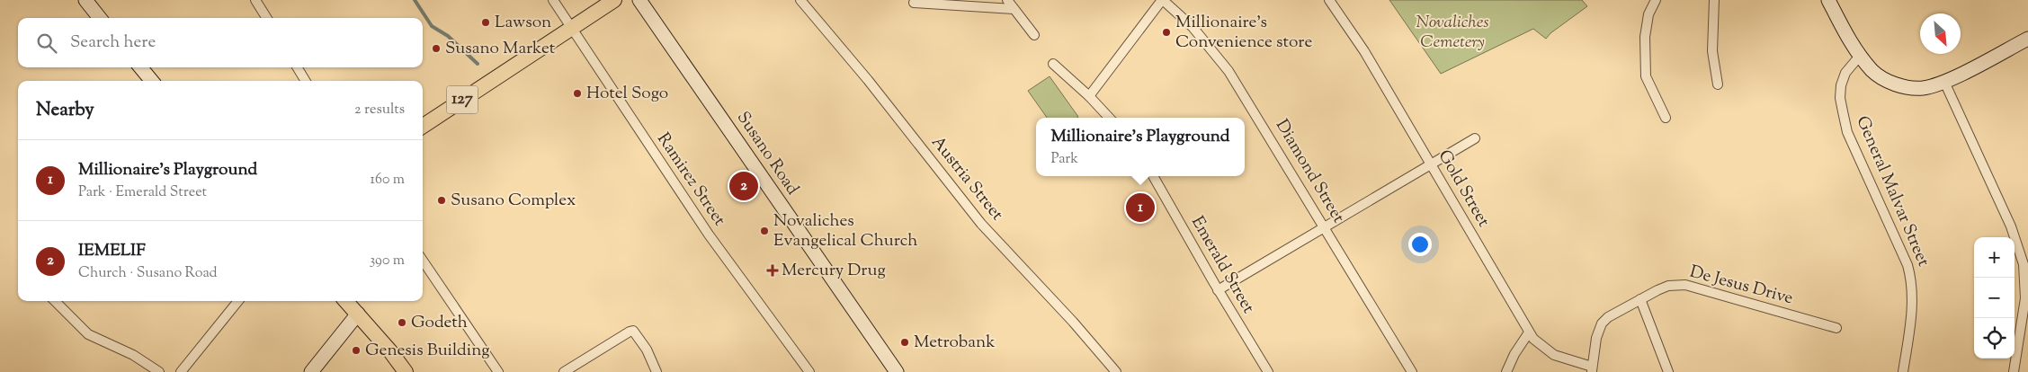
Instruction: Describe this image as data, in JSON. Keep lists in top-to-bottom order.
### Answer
{
  "streets": {
    "main road": ["127", "Susano Road"],
    "street": [
      "Diamond Street",
      "Austria Street",
      "Ramirez Street",
      "Gold Street",
      "General Malvar Street",
      "Emerald Street",
      "De Jesus Drive"
    ]
  },
  "crossings": [
    ["127", "Ramirez Street"],
    ["Gold Street", "De Jesus Drive"]
  ],
  "parks": ["Novaliches Cemetery"],
  "places": {
    "other": [
      "Lawson",
      "Millionaire's Convenience store",
      "Susano Market",
      "Hotel Sogo",
      "Susano Complex",
      "Novaliches Evangelical Church",
      "Godeth",
      "Metrobank",
      "Genesis Building"
    ],
    "health": ["Mercury Drug"]
  },
  "north": "bottom right",
  "page": {
    "search": "Search here",
    "heading": ["Nearby", "2 results"],
    "popup": ["Millionaire's Playground", "Park"],
    "list": [
      {
        "mark": "1",
        "name": "Millionaire's Playground",
        "note": "Park · Emerald Street",
        "value": "160 m"
      },
      {
        "mark": "2",
        "name": "IEMELIF",
        "note": "Church · Susano Road",
        "value": "390 m"
      }
    ],
    "pins": ["2", "1"],
    "map_buttons": ["+", "−"]
  }
}
